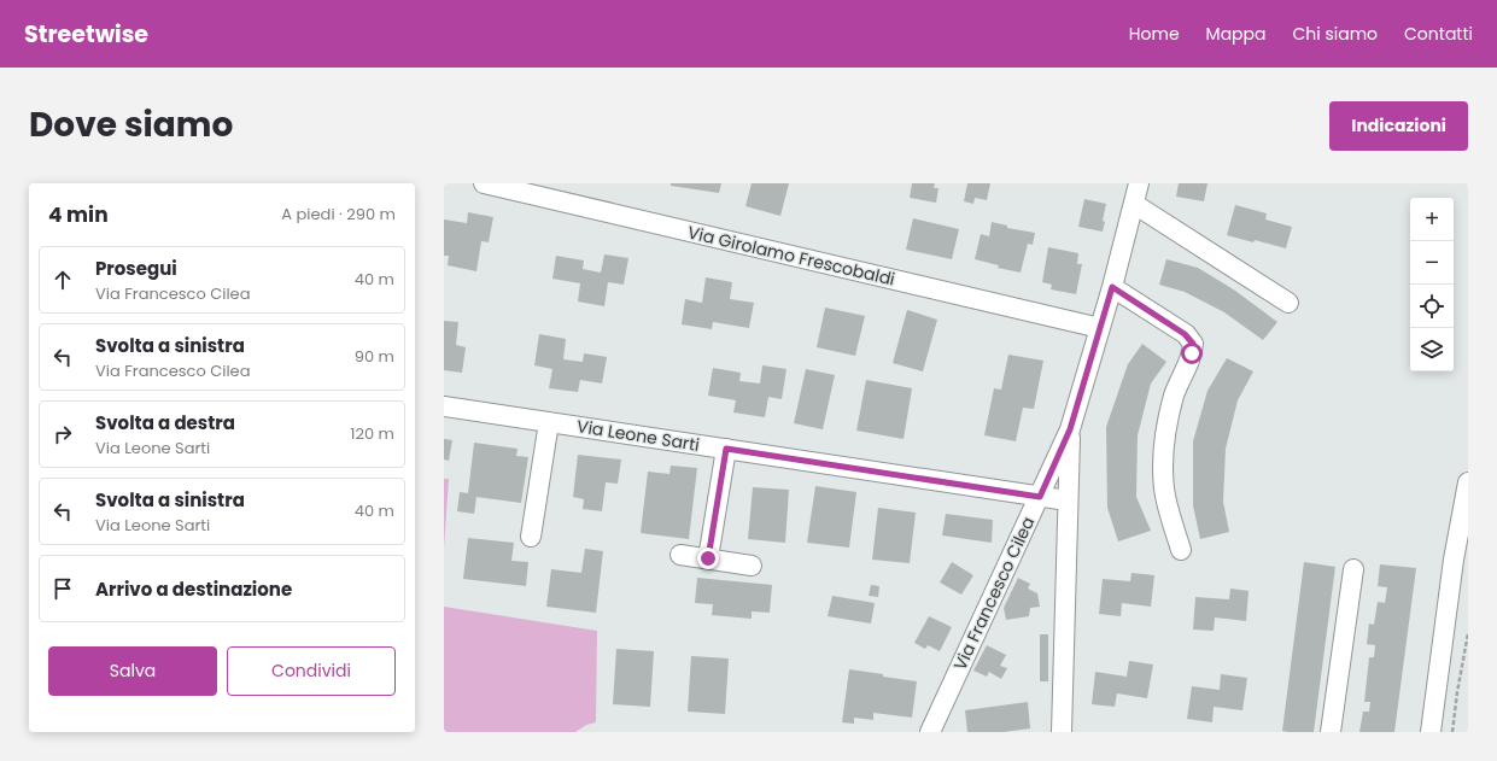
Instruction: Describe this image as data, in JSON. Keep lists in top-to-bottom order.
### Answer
{
  "streets": {
    "street": ["Via Girolamo Frescobaldi", "Via Leone Sarti", "Via Francesco Cilea"]
  },
  "crossings": [
    ["Via Girolamo Frescobaldi", "Via Francesco Cilea"],
    ["Via Leone Sarti", "Via Francesco Cilea"]
  ],
  "page": {
    "header": "Streetwise",
    "nav": [
      "Home",
      "Mappa",
      "Chi siamo",
      "Contatti"
    ],
    "title": "Dove siamo",
    "buttons": [
      "Indicazioni",
      ["Salva", "Condividi"]
    ],
    "heading": ["4 min", "A piedi · 290 m"],
    "map_buttons": ["+", "−"],
    "list": [
      ["Prosegui", "Via Francesco Cilea", "40 m"],
      ["Svolta a sinistra", "Via Francesco Cilea", "90 m"],
      ["Svolta a destra", "Via Leone Sarti", "120 m"],
      ["Svolta a sinistra", "Via Leone Sarti", "40 m"],
      "Arrivo a destinazione"
    ]
  }
}
